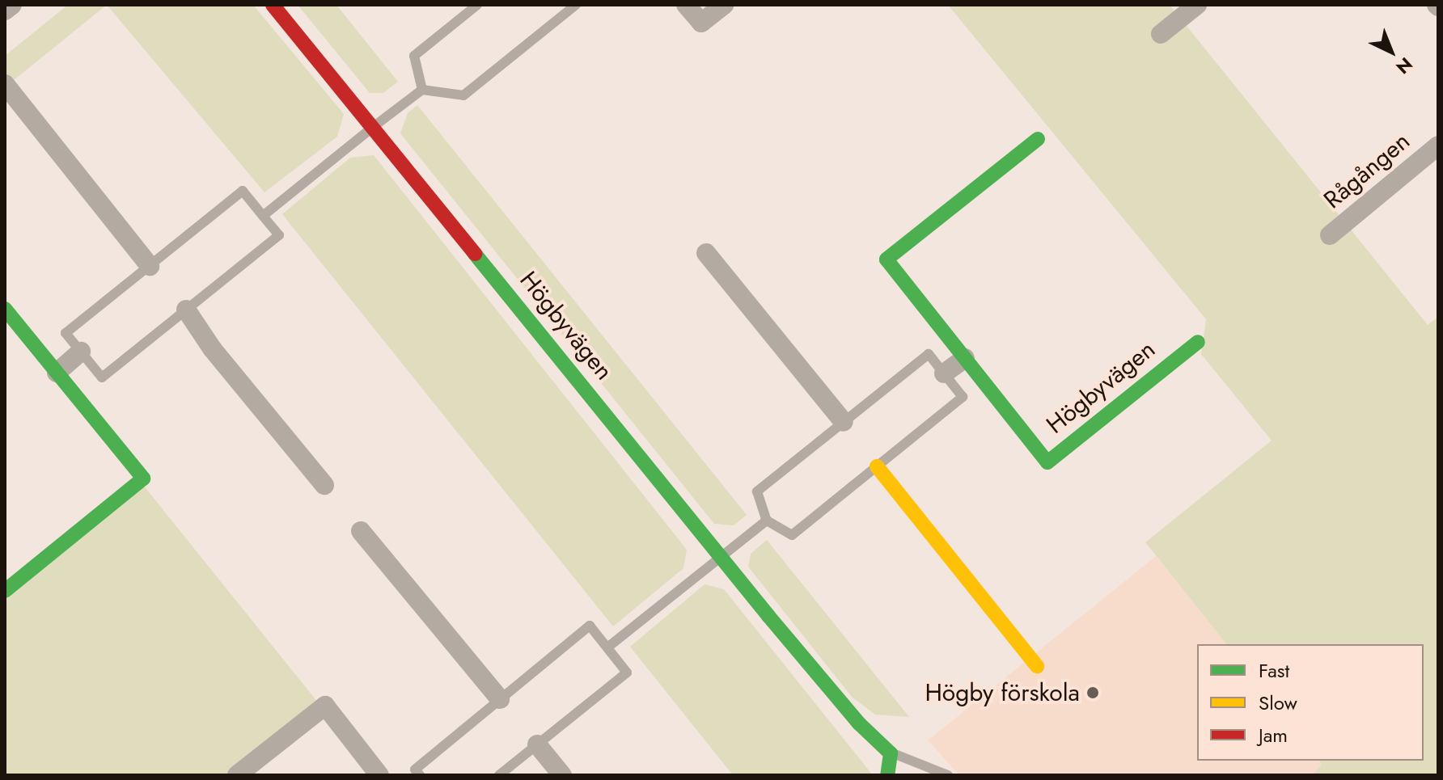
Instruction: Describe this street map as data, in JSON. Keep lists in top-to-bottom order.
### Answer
{
  "streets": {
    "street": ["Rågången", "Högbyvägen"]
  },
  "places": ["Högby förskola"],
  "legend": ["Fast", "Slow", "Jam"],
  "north": "bottom right"
}
